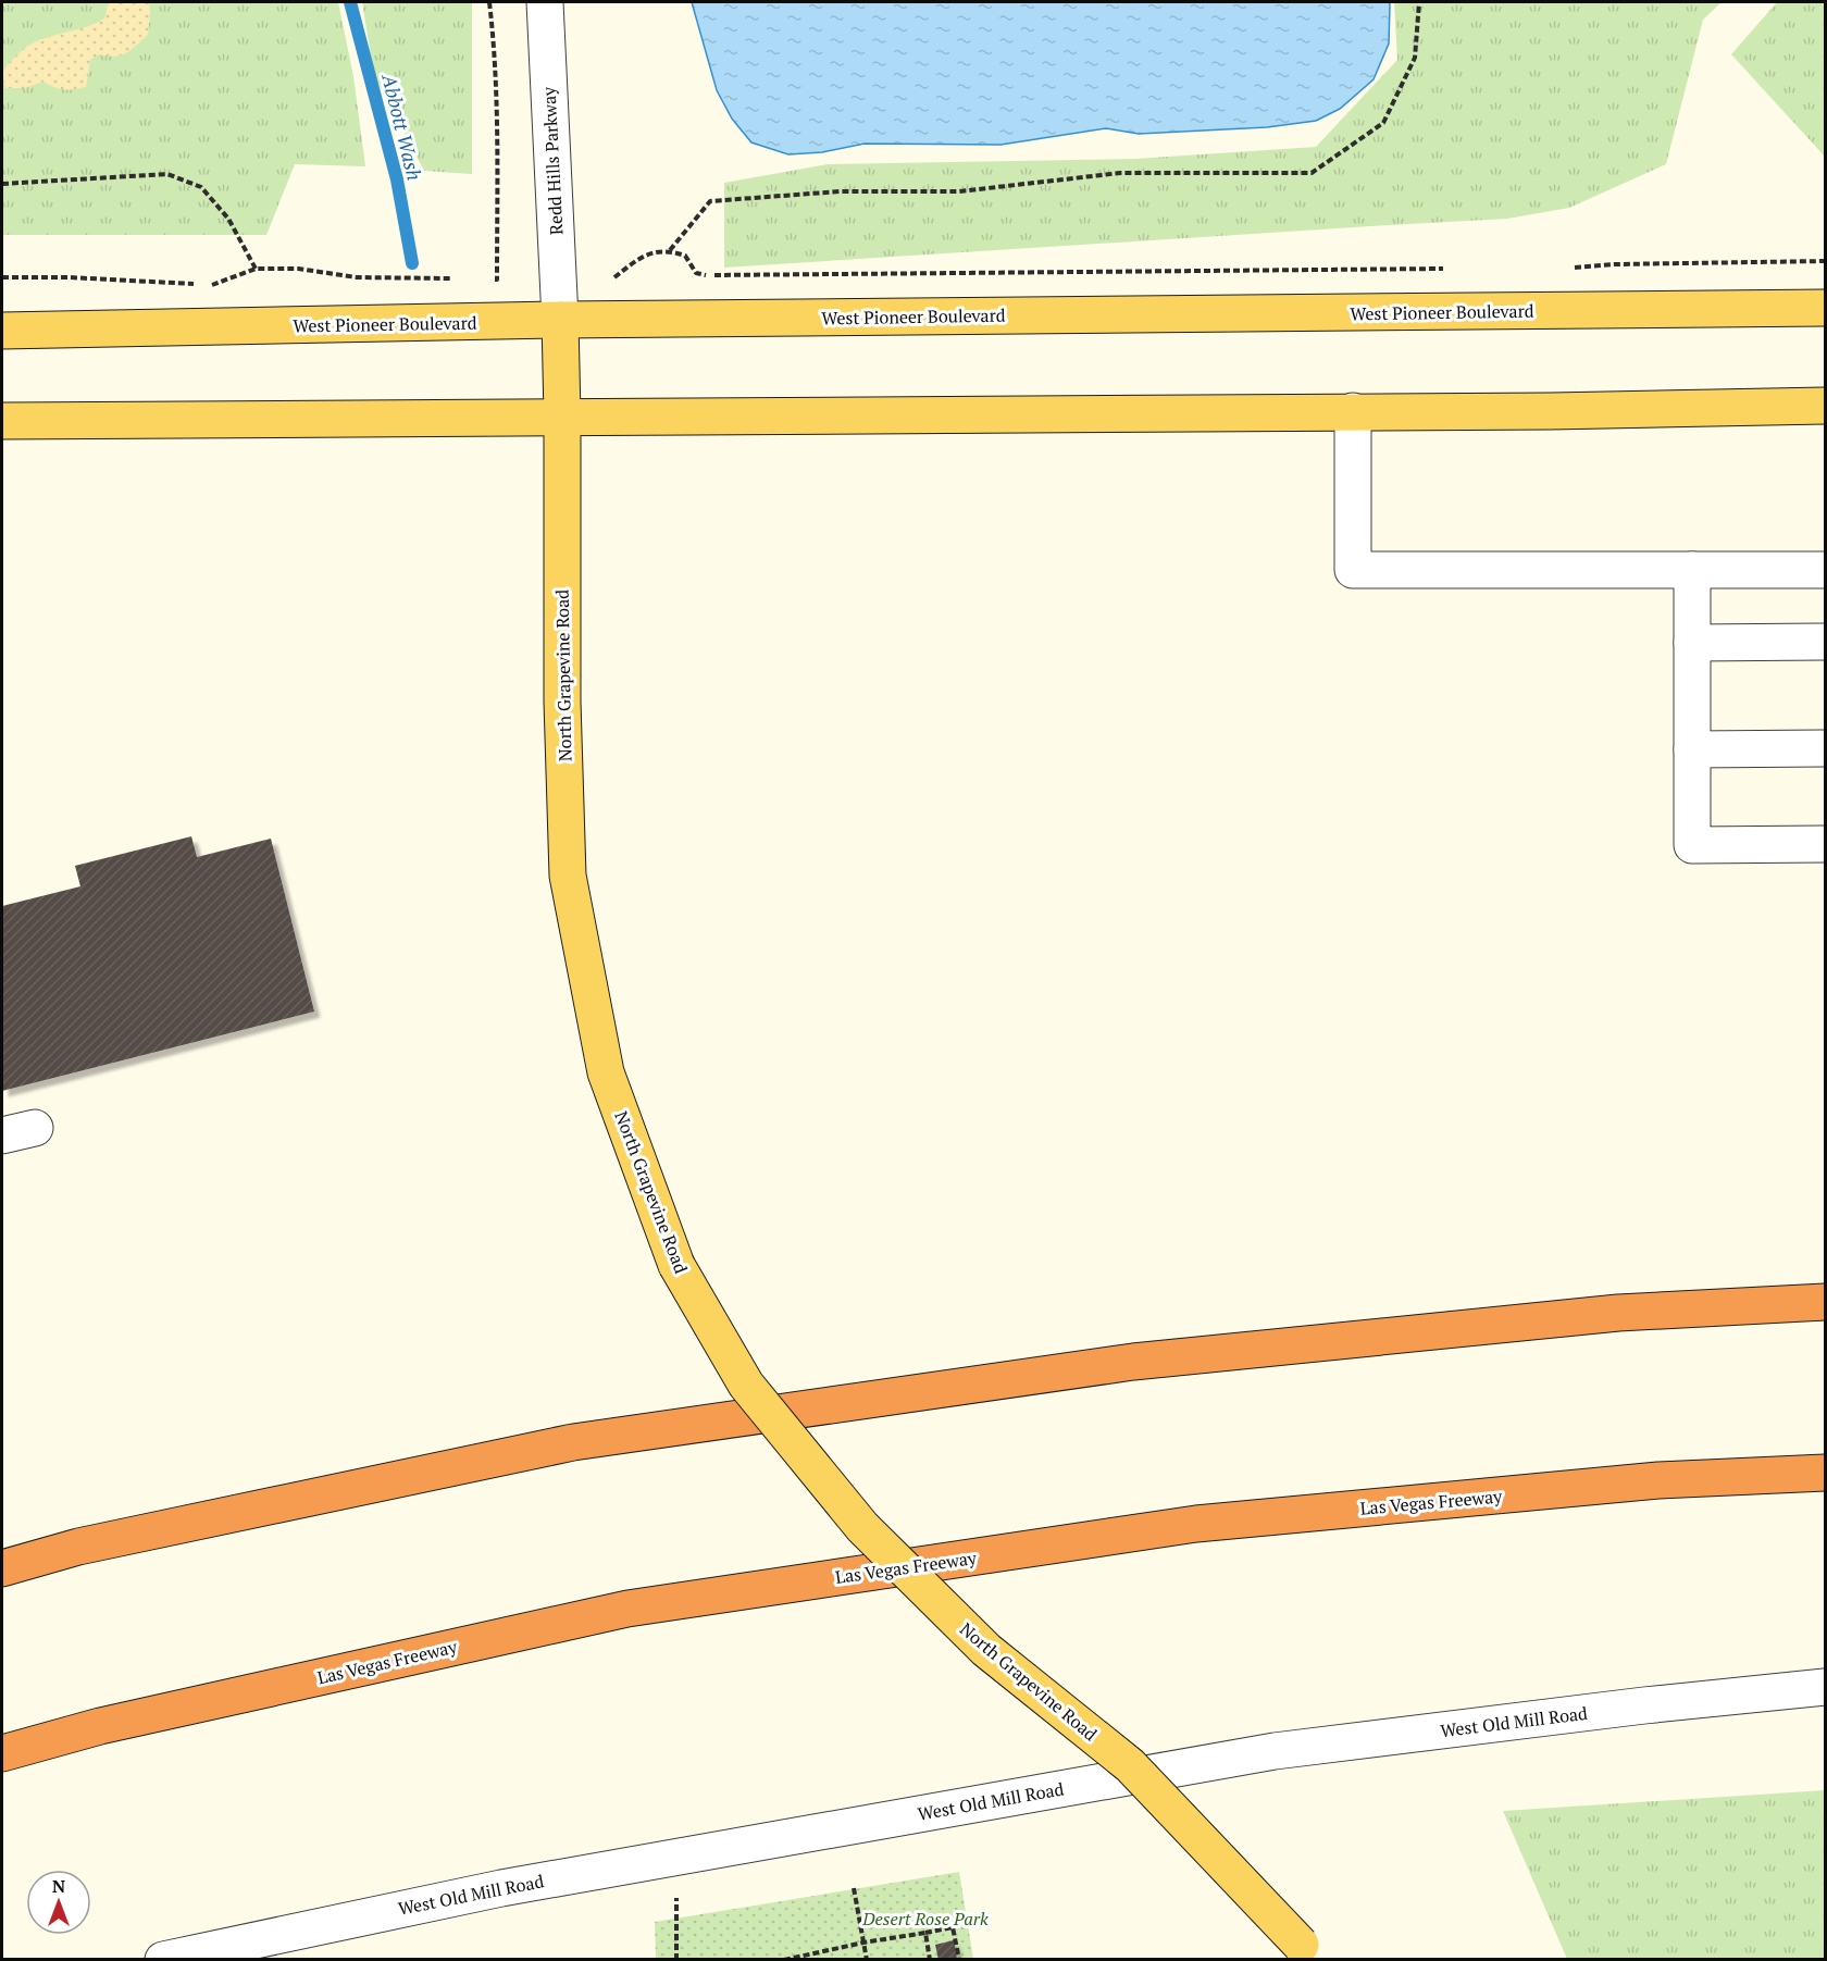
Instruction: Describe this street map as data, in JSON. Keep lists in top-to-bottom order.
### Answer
{
  "streets": {
    "highway": ["Las Vegas Freeway"],
    "main road": ["West Pioneer Boulevard", "North Grapevine Road"],
    "street": ["Redd Hills Parkway", "West Old Mill Road"]
  },
  "crossings": [
    ["Redd Hills Parkway", "West Pioneer Boulevard"],
    ["Redd Hills Parkway", "North Grapevine Road"],
    ["West Pioneer Boulevard", "North Grapevine Road"]
  ],
  "water": ["Abbott Wash"],
  "parks": ["Desert Rose Park"],
  "north": "top"
}
